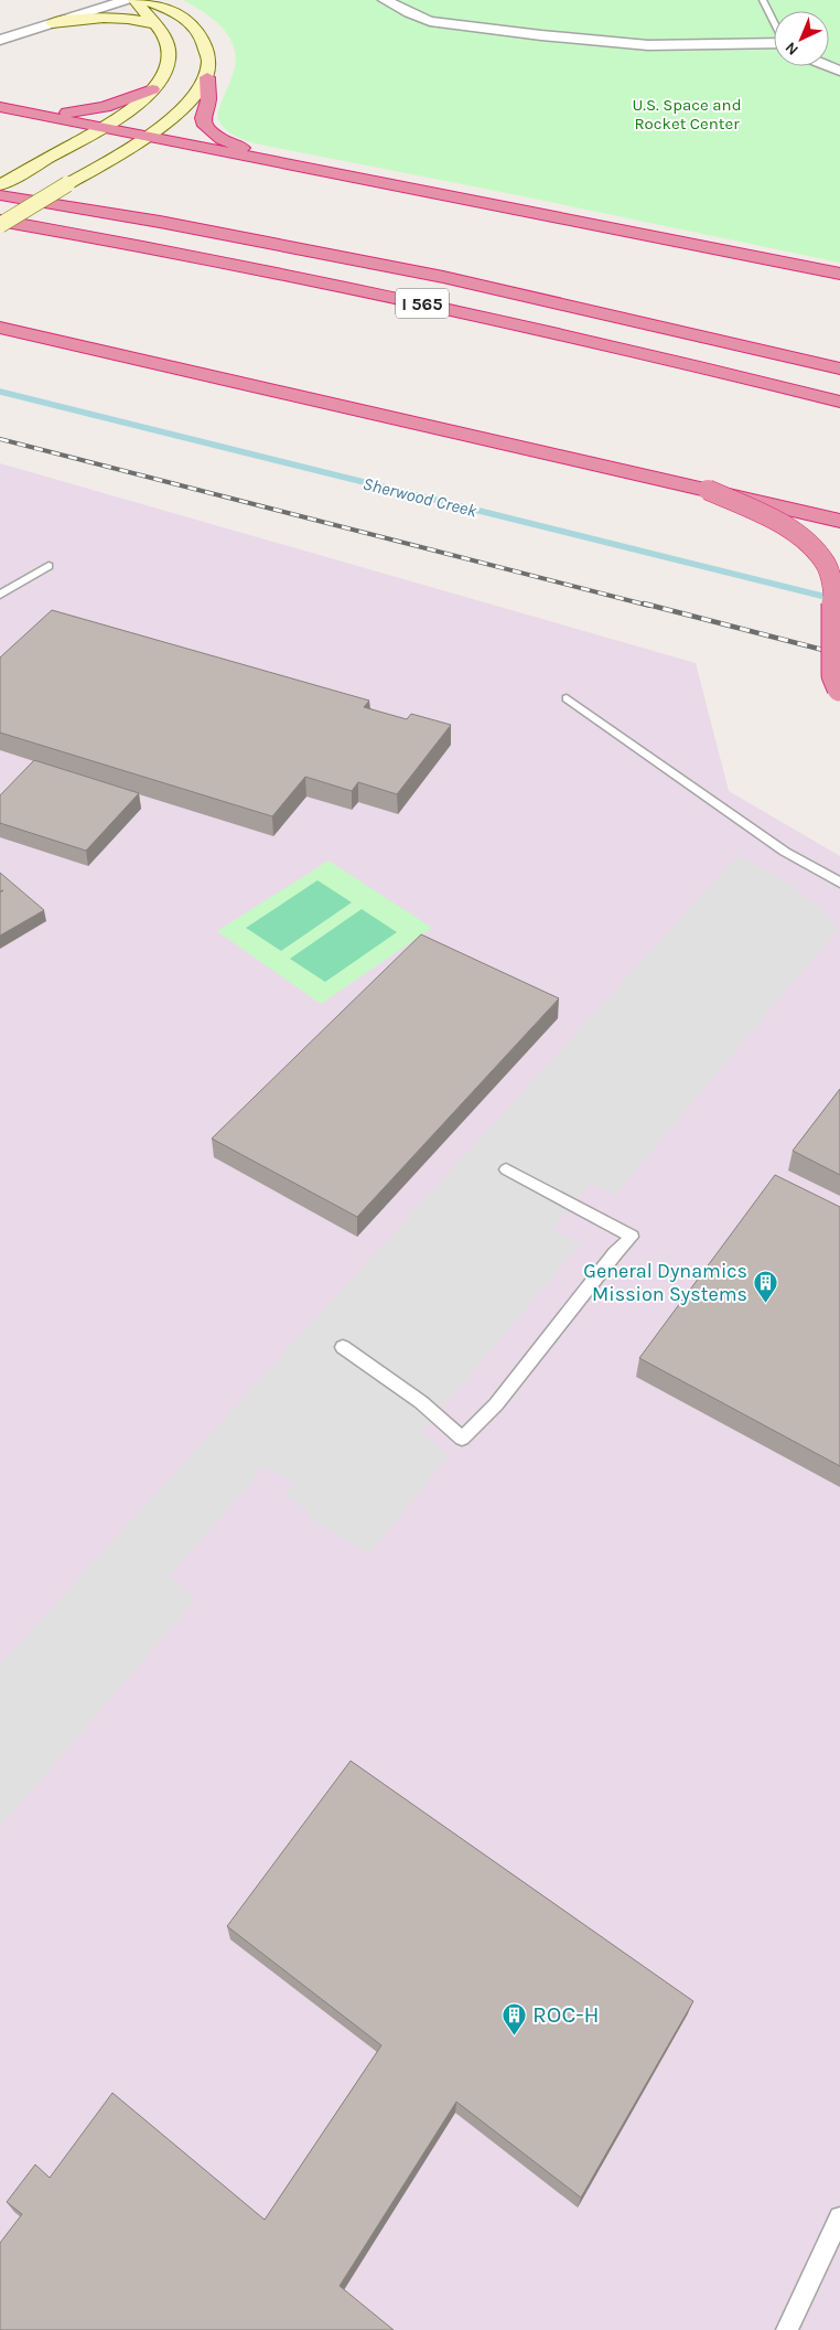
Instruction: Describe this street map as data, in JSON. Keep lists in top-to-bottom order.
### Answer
{
  "streets": {
    "highway": ["I 565"]
  },
  "water": ["Sherwood Creek"],
  "parks": ["U.S. Space and Rocket Center"],
  "places": {
    "building": ["General Dynamics Mission Systems", "ROC-H"]
  },
  "north": "bottom left"
}
